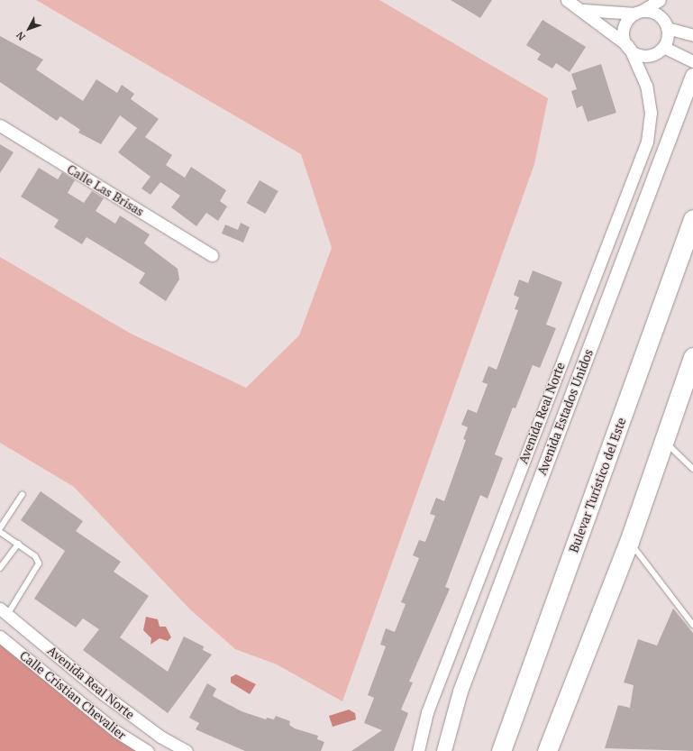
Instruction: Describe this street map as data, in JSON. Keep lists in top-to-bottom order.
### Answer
{
  "streets": {
    "highway": ["Bulevar Turístico del Este"],
    "street": [
      "Calle Las Brisas",
      "Avenida Estados Unidos",
      "Avenida Real Norte",
      "Calle Cristian Chevalier"
    ]
  },
  "north": "bottom left"
}
